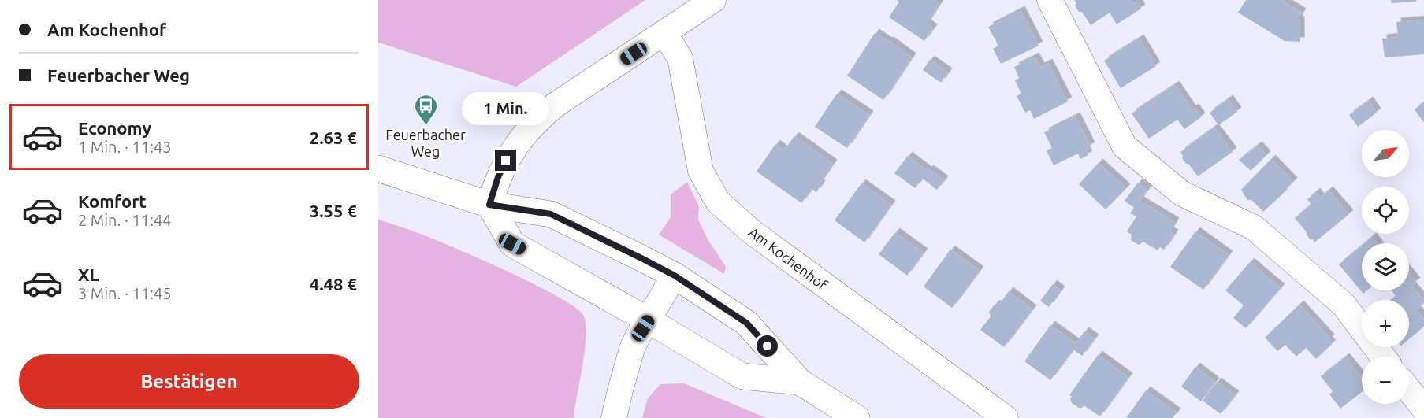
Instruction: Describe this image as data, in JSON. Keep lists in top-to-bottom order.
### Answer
{
  "streets": {
    "street": ["Am Kochenhof"]
  },
  "places": {
    "bus stop": ["Feuerbacher Weg"]
  },
  "north": "top right",
  "page": {
    "banner": ["Am Kochenhof", "Feuerbacher Weg"],
    "bubble": "1 Min.",
    "list": [
      {
        "name": "Economy",
        "note": "1 Min. · 11:43",
        "value": "2.63 €"
      },
      {
        "name": "Komfort",
        "note": "2 Min. · 11:44",
        "value": "3.55 €"
      },
      {
        "name": "XL",
        "note": "3 Min. · 11:45",
        "value": "4.48 €"
      }
    ],
    "map_buttons": ["+", "−"],
    "buttons": "Bestätigen"
  }
}
